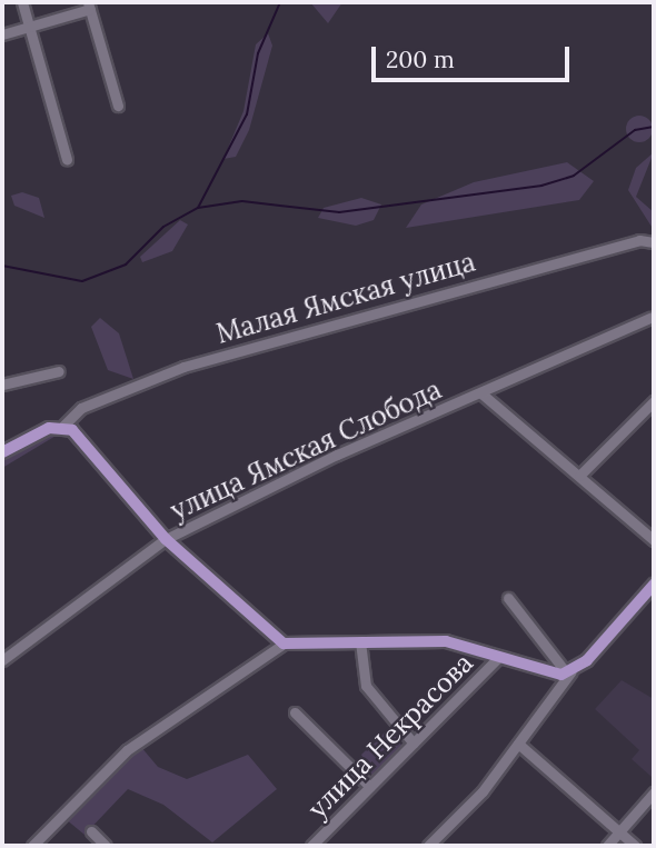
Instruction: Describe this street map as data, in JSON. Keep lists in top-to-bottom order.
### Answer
{
  "streets": {
    "street": ["Малая Ямская улица", "улица Ямская Слобода", "улица Некрасова"]
  },
  "scale_bar": "200 m"
}
